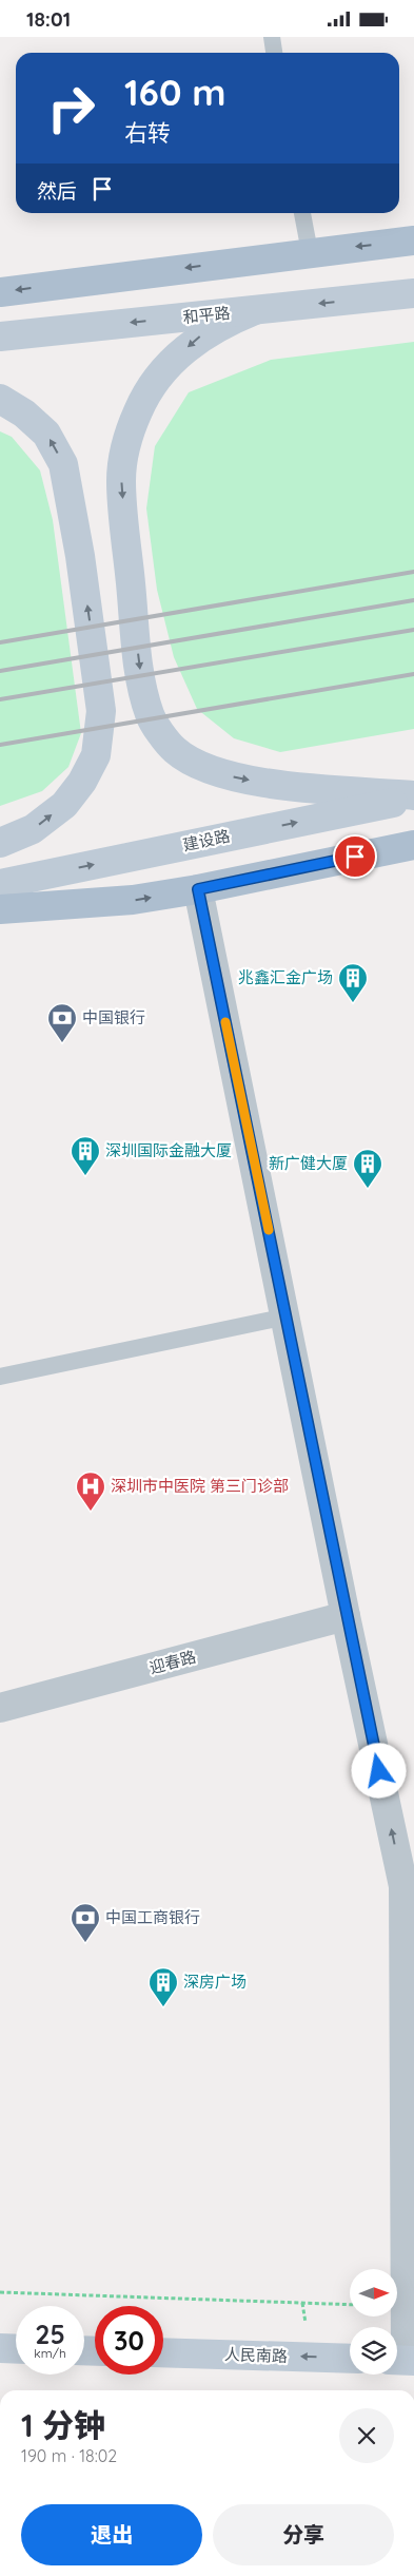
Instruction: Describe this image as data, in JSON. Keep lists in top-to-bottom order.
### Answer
{
  "streets": {
    "main road": ["和平路", "建设路", "人民南路"],
    "street": ["迎春路"]
  },
  "one_way": ["人民南路"],
  "places": {
    "building": [
      "兆鑫汇金广场",
      "深圳国际金融大厦",
      "新广健大厦",
      "深房广场"
    ],
    "bank": ["中国银行", "中国工商银行"],
    "hospital": ["深圳市中医院 第三门诊部"]
  },
  "north": "right",
  "page": {
    "status": "18:01",
    "turn": ["160 m", "右转"],
    "then": "然后",
    "speed": "25 km/h",
    "limit": "30",
    "heading": ["1 分钟", "190 m · 18:02"],
    "buttons": ["退出", "分享"]
  }
}
